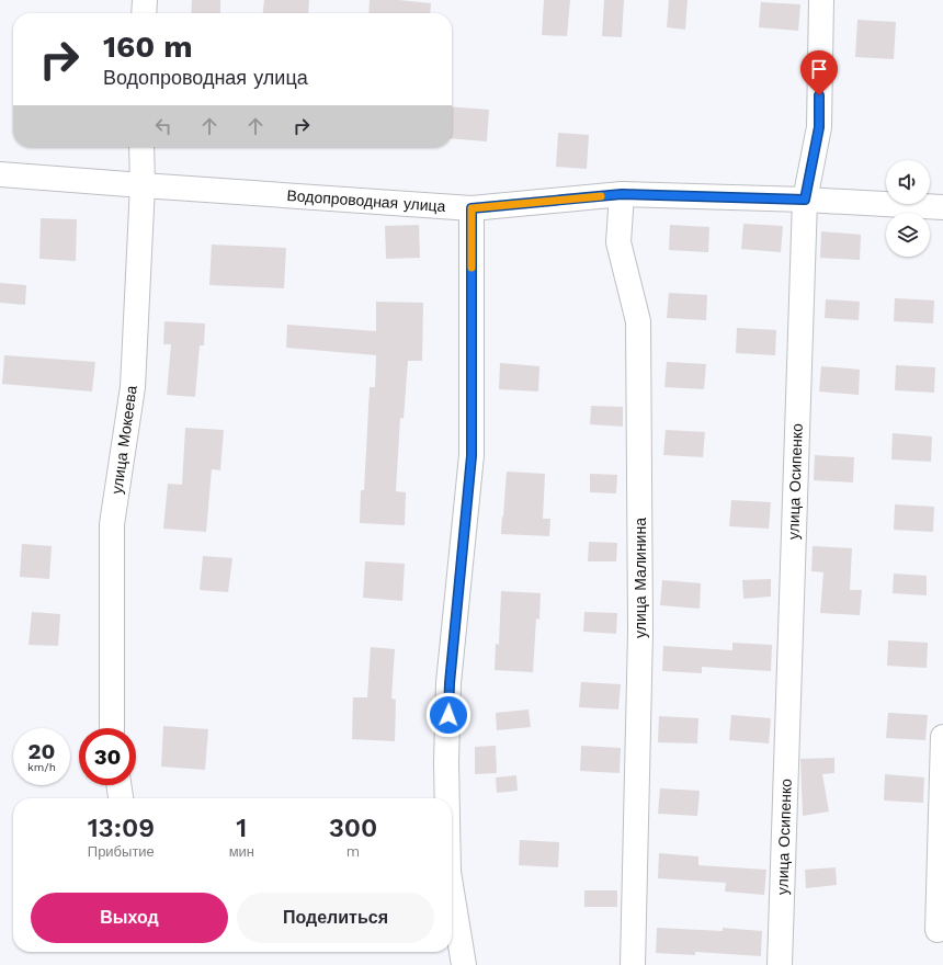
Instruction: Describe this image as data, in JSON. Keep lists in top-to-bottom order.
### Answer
{
  "streets": {
    "street": [
      "Водопроводная улица",
      "улица Мокеева",
      "улица Осипенко",
      "улица Малинина"
    ]
  },
  "crossings": [
    ["Водопроводная улица", "улица Мокеева"],
    ["Водопроводная улица", "улица Осипенко"],
    ["Водопроводная улица", "улица Малинина"]
  ],
  "page": {
    "turn": ["160 m", "Водопроводная улица"],
    "speed": "20 km/h",
    "limit": "30",
    "eta": [
      "13:09",
      "Прибытие",
      "1",
      "мин",
      "300",
      "m"
    ],
    "buttons": ["Выход", "Поделиться"]
  }
}
